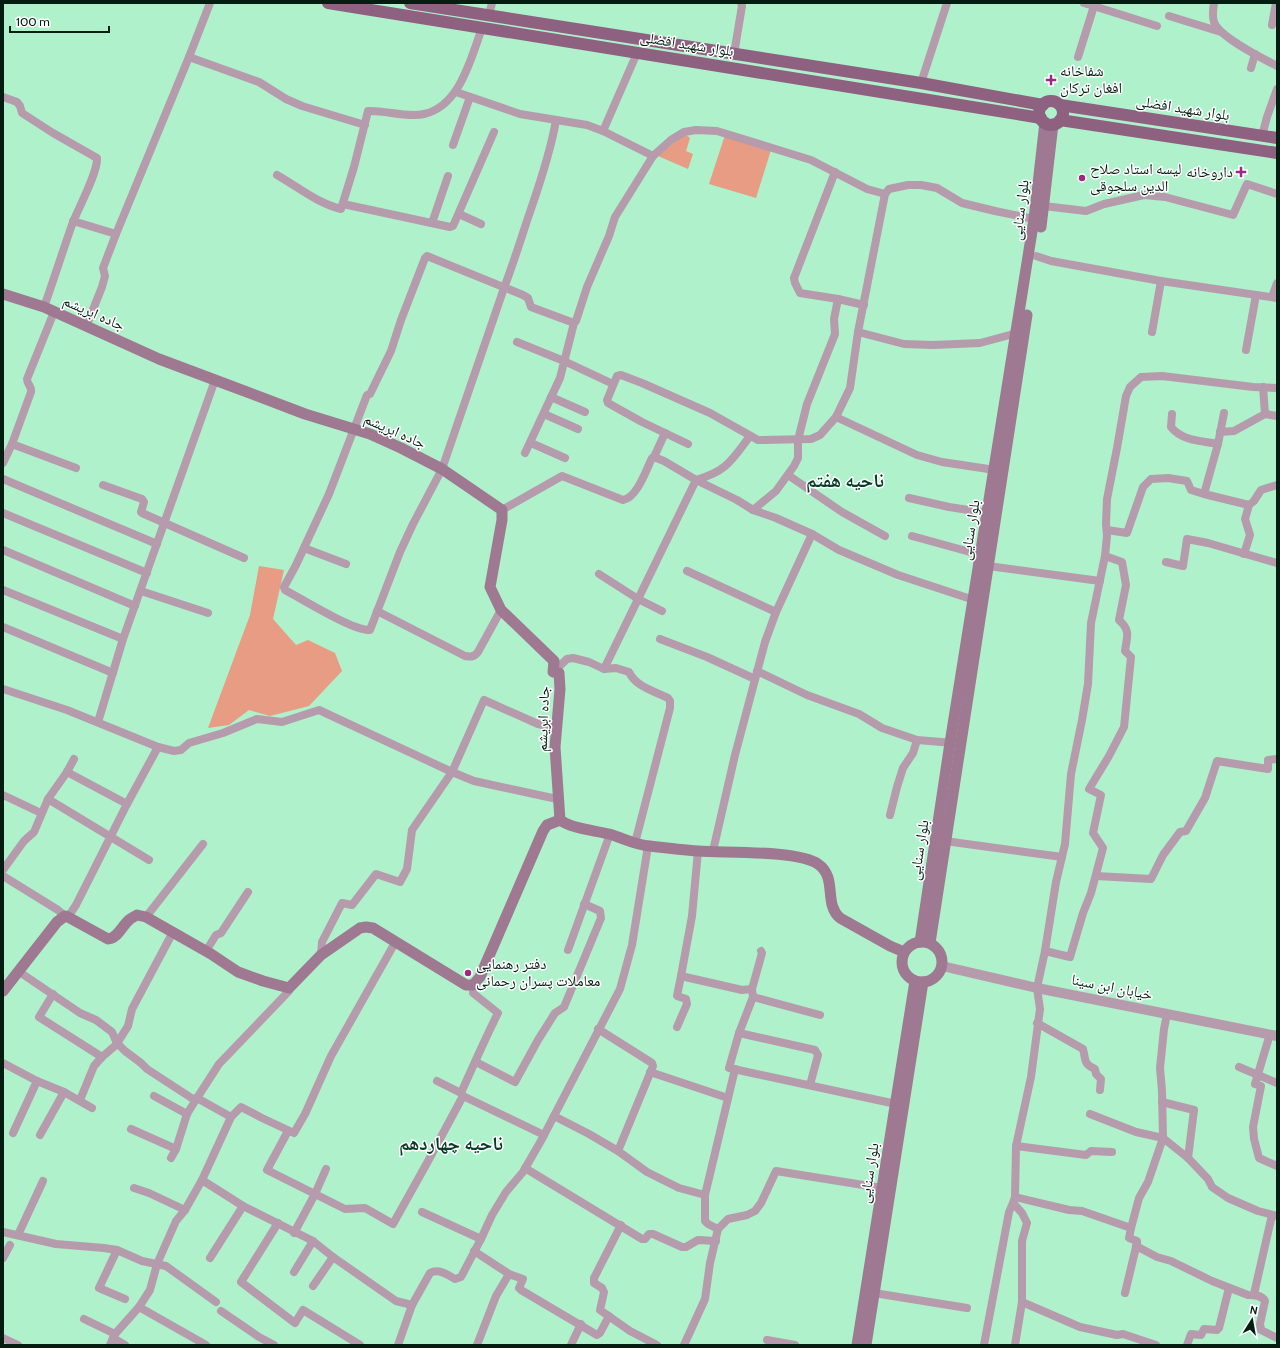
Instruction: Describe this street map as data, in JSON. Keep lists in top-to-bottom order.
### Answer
{
  "streets": {
    "main road": ["بلوار شهید افضلی", "بلوار سنایی", "جاده ابریشم"],
    "street": ["خیابان ابن سینا"]
  },
  "crossings": [
    ["بلوار شهید افضلی", "بلوار سنایی"],
    ["بلوار سنایی", "خیابان ابن سینا"]
  ],
  "districts": ["ناحیه هفتم", "ناحیه چهاردهم"],
  "places": {
    "health": ["شفاخانه افغان ترکان", "داروخانه"],
    "other": ["لیسه استاد صلاح الدین سلجوقی", "دفتر رهنمایی معاملات پسران رحمانی"]
  },
  "scale_bar": "100 m",
  "north": "top"
}
